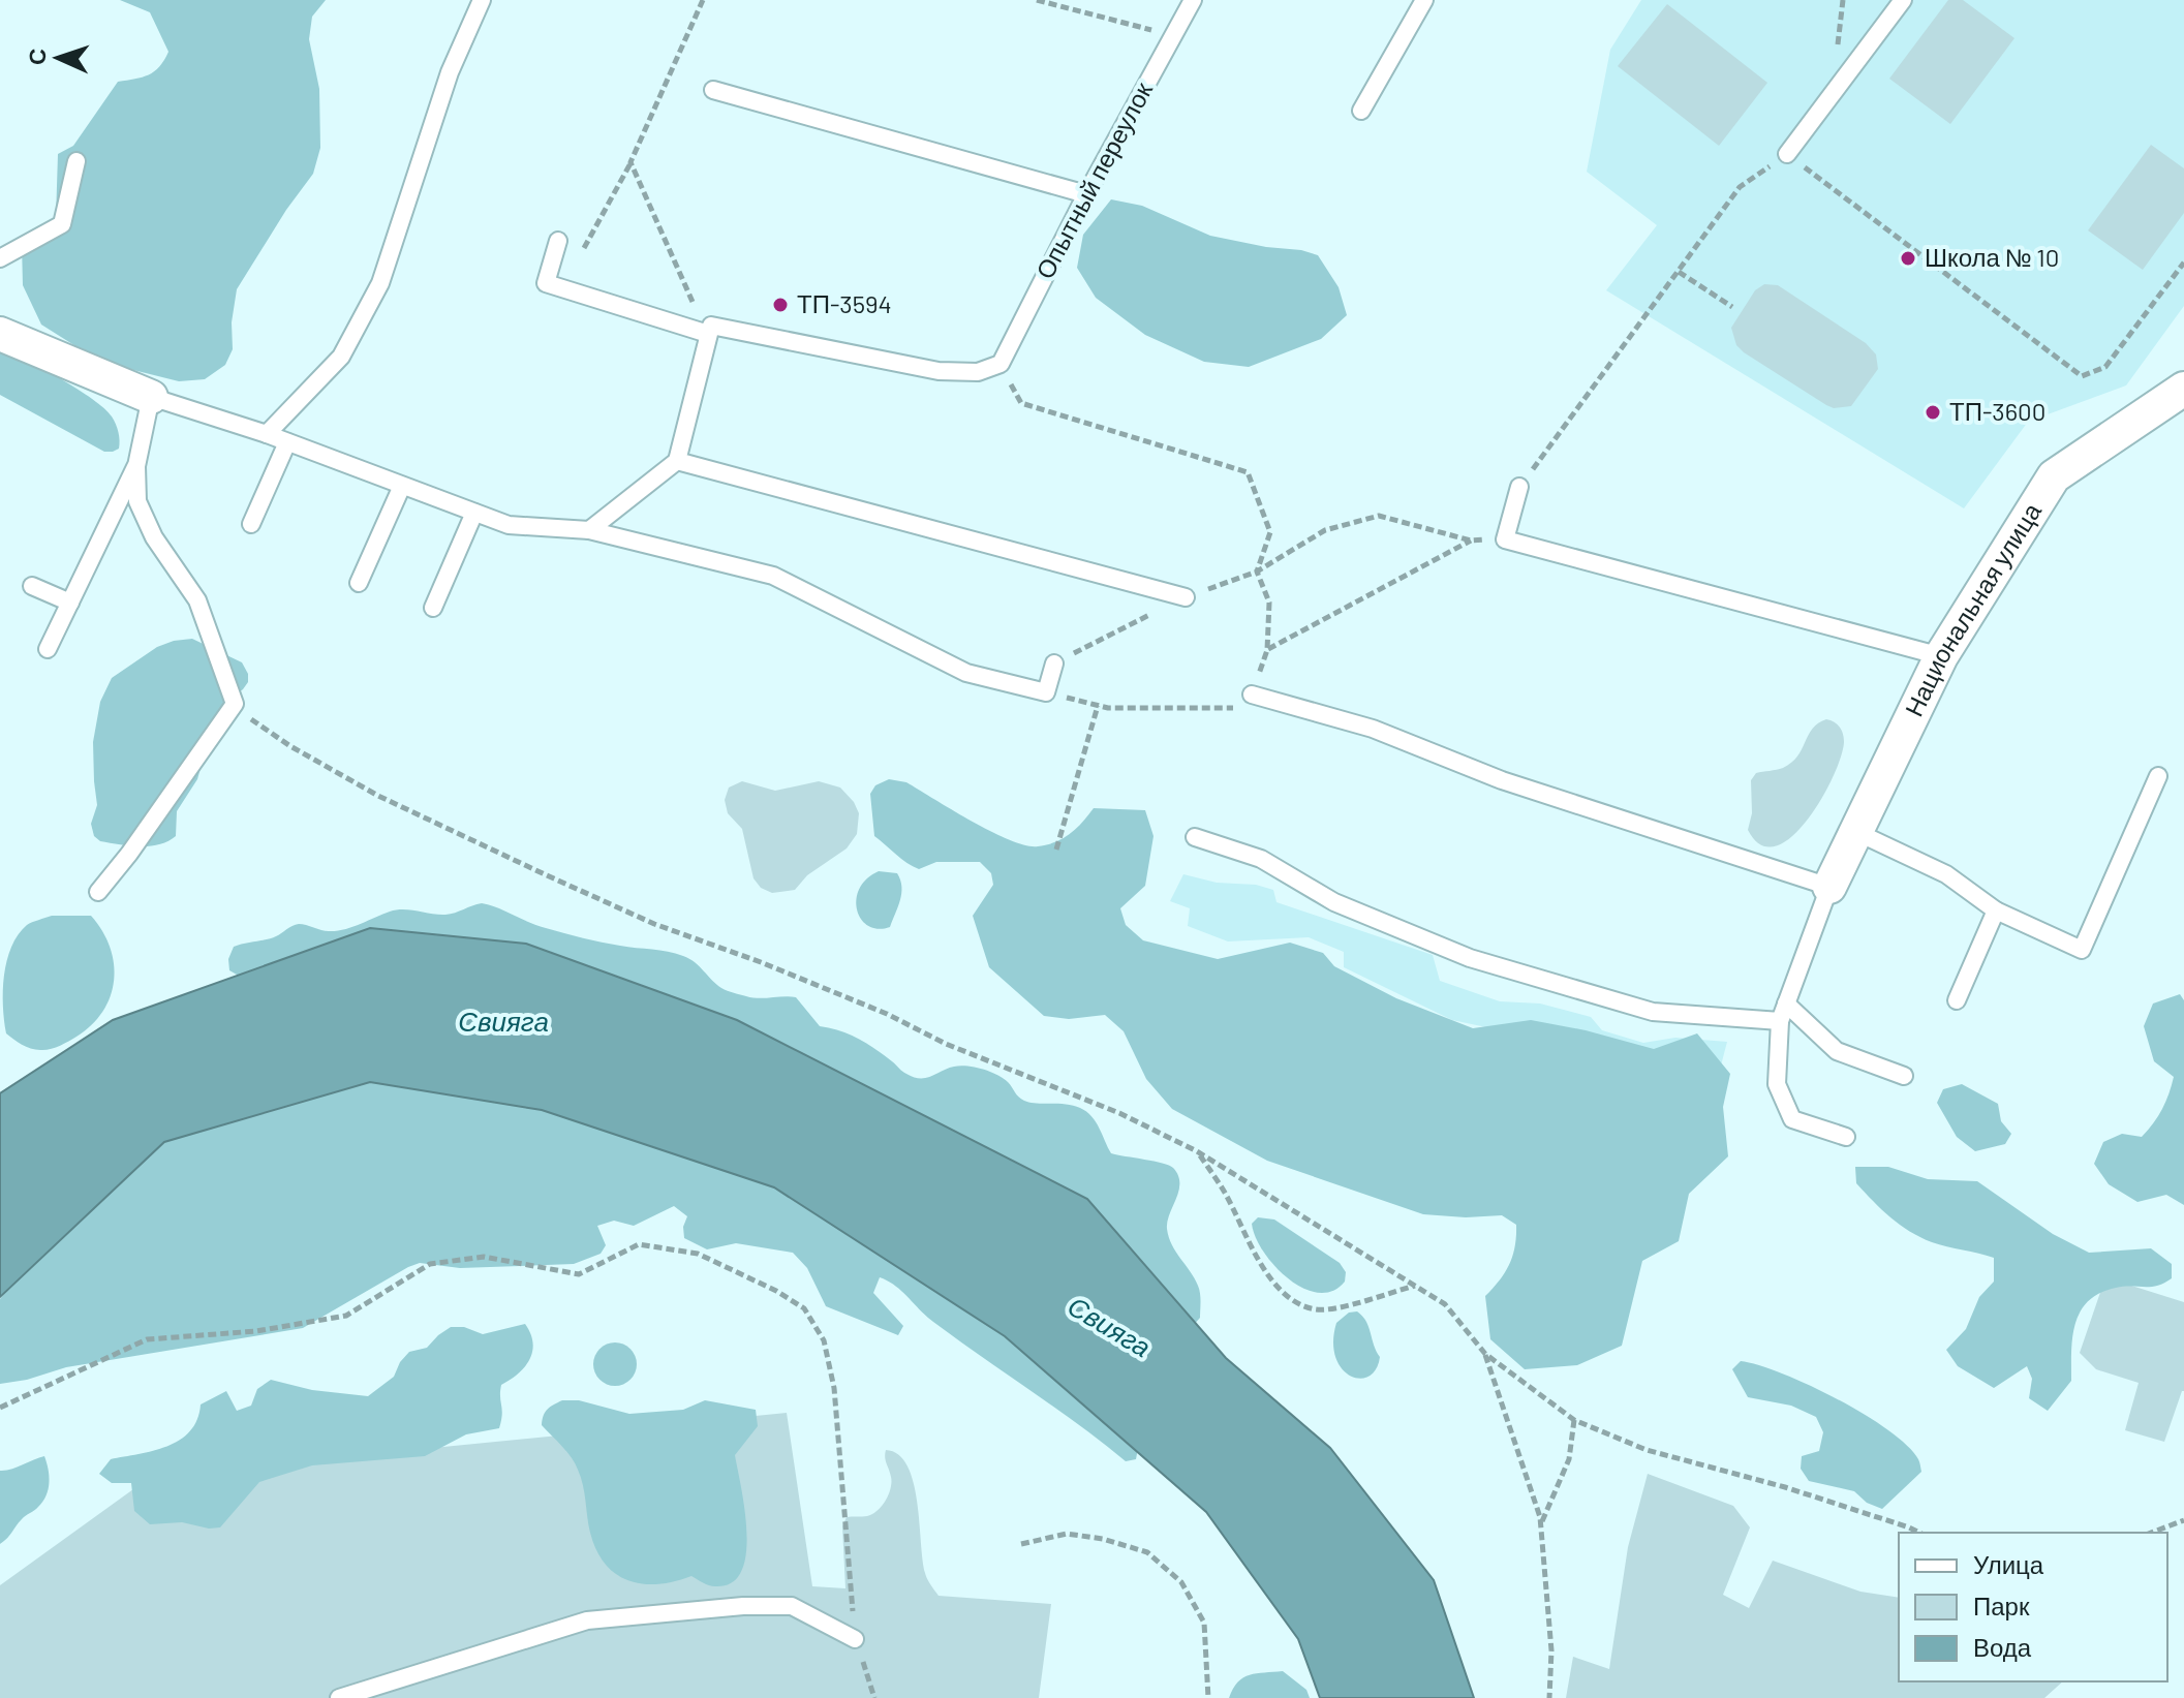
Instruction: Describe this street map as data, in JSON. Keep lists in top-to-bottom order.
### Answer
{
  "streets": {
    "street": ["Национальная улица"],
    "lane": ["Опытный переулок"]
  },
  "water": ["Свияга"],
  "places": ["Школа № 10", "ТП-3594", "ТП-3600"],
  "legend": ["Улица", "Парк", "Вода"],
  "north": "left"
}
